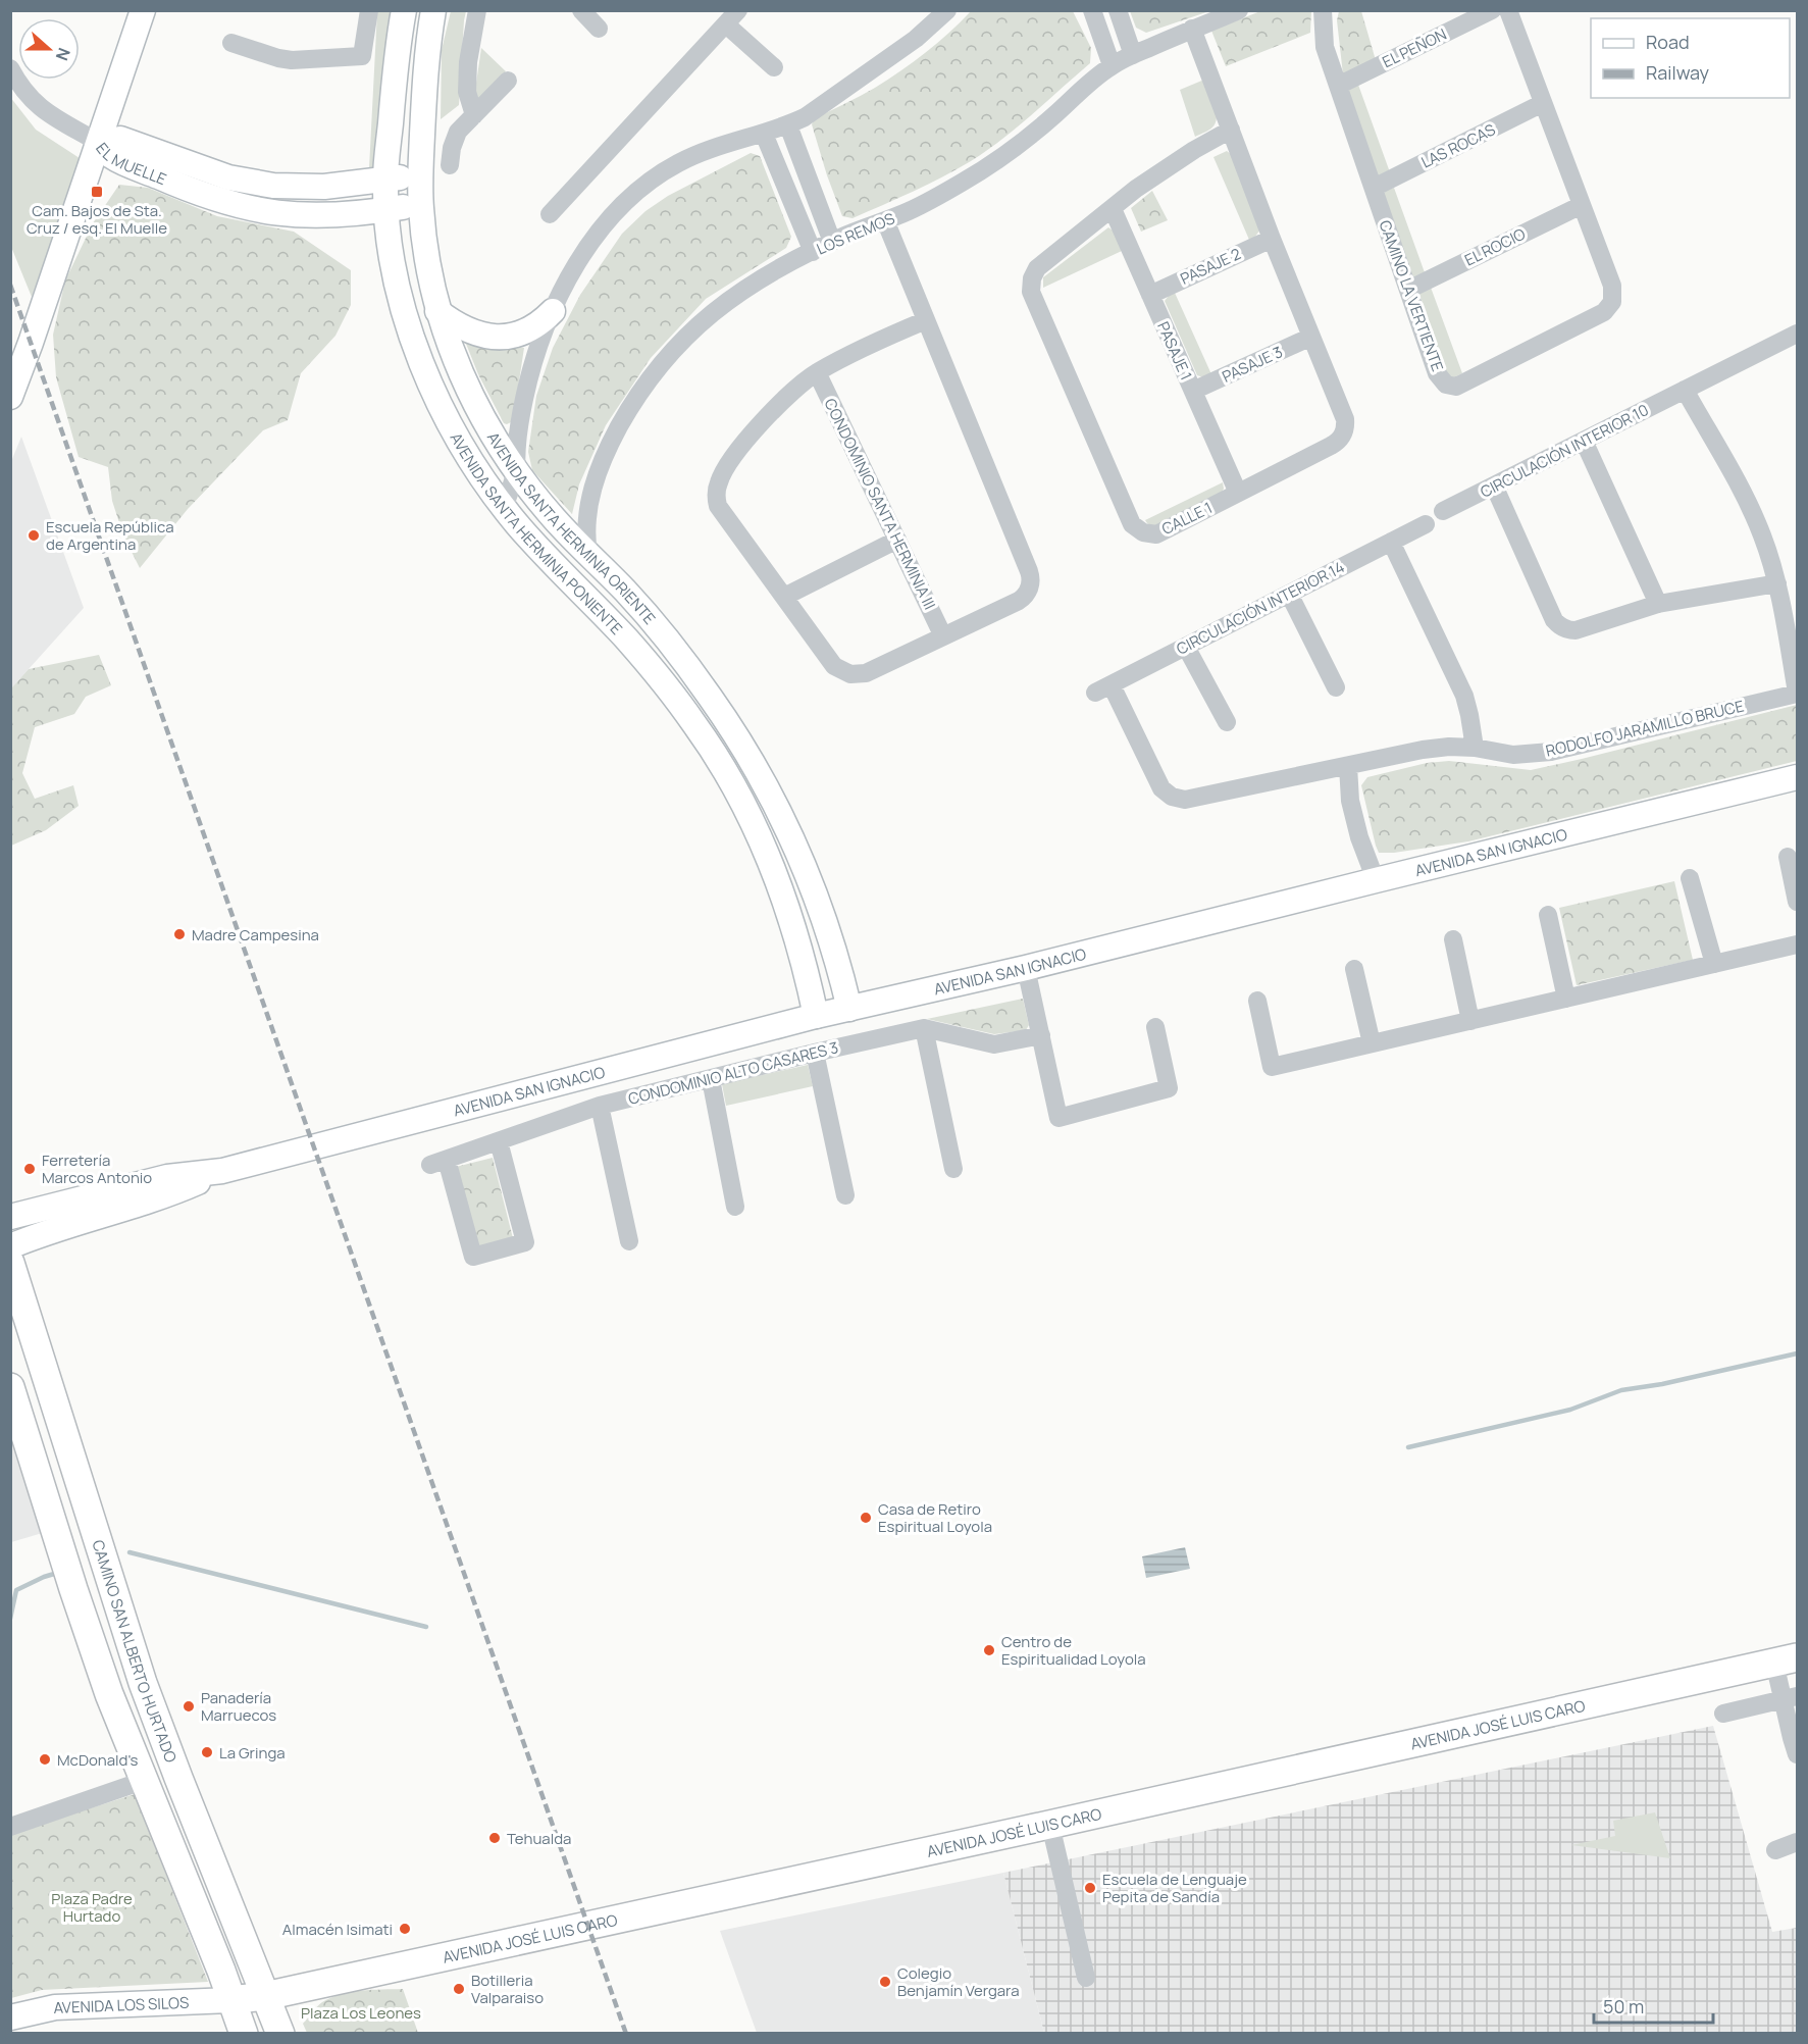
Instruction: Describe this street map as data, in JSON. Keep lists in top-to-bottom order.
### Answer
{
  "streets": {
    "main road": ["CAMINO SAN ALBERTO HURTADO", "AVENIDA JOSÉ LUIS CARO"],
    "street": [
      "EL PEÑON",
      "LAS ROCAS",
      "EL MUELLE",
      "LOS REMOS",
      "EL ROCIO",
      "PASAJE 2",
      "CAMINO LA VERTIENTE",
      "PASAJE 1",
      "PASAJE 3",
      "CIRCULACIÓN INTERIOR 10",
      "CONDOMINIO SANTA HERMINIA III",
      "CALLE 1",
      "AVENIDA SANTA HERMINIA ORIENTE",
      "AVENIDA SANTA HERMINIA PONIENTE",
      "CIRCULACIÓN INTERIOR 14",
      "RODOLFO JARAMILLO BRUCE",
      "AVENIDA SAN IGNACIO",
      "CONDOMINIO ALTO CASARES 3",
      "AVENIDA LOS SILOS"
    ]
  },
  "crossings": [
    ["EL PEÑON", "CAMINO LA VERTIENTE"],
    ["LAS ROCAS", "CAMINO LA VERTIENTE"],
    ["EL MUELLE", "AVENIDA SANTA HERMINIA ORIENTE"],
    ["EL MUELLE", "AVENIDA SANTA HERMINIA PONIENTE"],
    ["LOS REMOS", "CALLE 1"],
    ["LOS REMOS", "AVENIDA SANTA HERMINIA ORIENTE"],
    ["EL ROCIO", "CAMINO LA VERTIENTE"],
    ["PASAJE 2", "PASAJE 1"],
    ["PASAJE 2", "CALLE 1"],
    ["PASAJE 1", "PASAJE 3"],
    ["PASAJE 1", "CALLE 1"],
    ["PASAJE 3", "CALLE 1"],
    ["AVENIDA SANTA HERMINIA ORIENTE", "AVENIDA SAN IGNACIO"],
    ["AVENIDA SANTA HERMINIA PONIENTE", "AVENIDA SAN IGNACIO"],
    ["CIRCULACIÓN INTERIOR 14", "RODOLFO JARAMILLO BRUCE"],
    ["CAMINO SAN ALBERTO HURTADO", "AVENIDA JOSÉ LUIS CARO"],
    ["AVENIDA JOSÉ LUIS CARO", "AVENIDA LOS SILOS"]
  ],
  "parks": ["Plaza Padre Hurtado", "Plaza Los Leones"],
  "places": {
    "transit": ["Cam. Bajos de Sta. Cruz / esq. El Muelle"],
    "other": [
      "Escuela República de Argentina",
      "Madre Campesina",
      "Ferretería Marcos Antonio",
      "Casa de Retiro Espiritual Loyola",
      "Centro de Espiritualidad Loyola",
      "Panadería Marruecos",
      "La Gringa",
      "McDonald's",
      "Tehualda",
      "Escuela de Lenguaje Pepita de Sandía",
      "Almacén Isimati",
      "Colegio Benjamín Vergara",
      "Botilleria Valparaiso"
    ]
  },
  "legend": ["Road", "Railway"],
  "scale_bar": "50 m",
  "north": "right"
}
